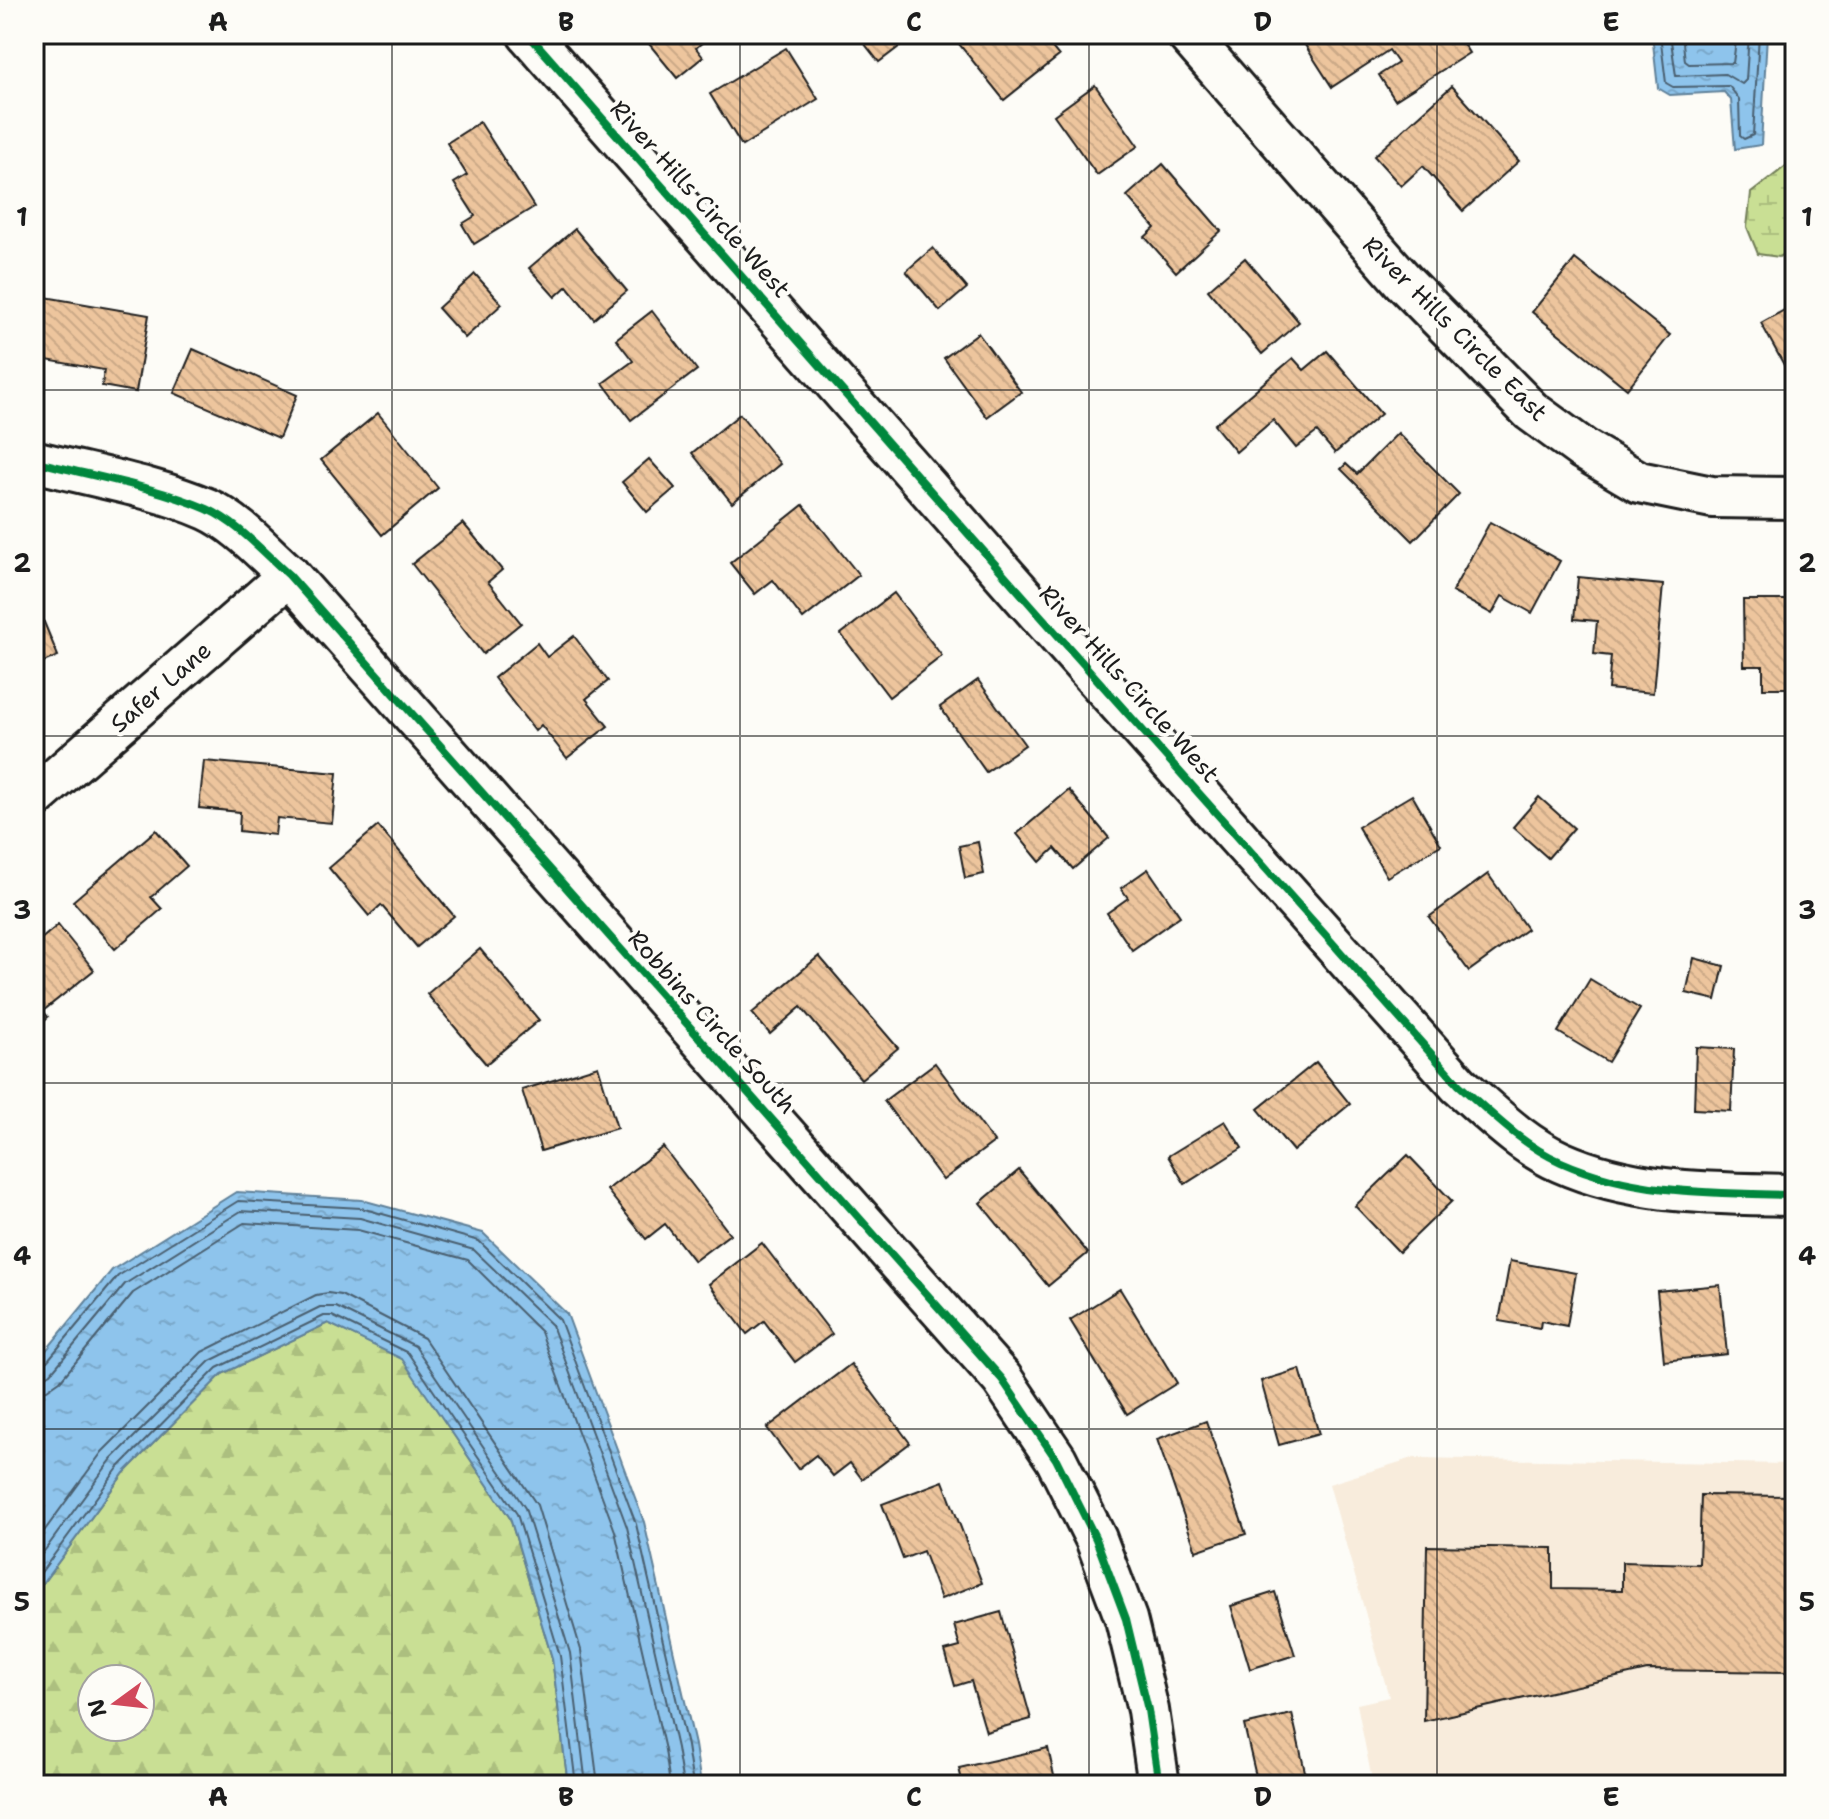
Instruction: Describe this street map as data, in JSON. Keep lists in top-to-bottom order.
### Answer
{
  "streets": {
    "street": [
      "River Hills Circle West",
      "River Hills Circle East",
      "Safer Lane",
      "Robbins Circle South"
    ]
  },
  "crossings": [
    ["Safer Lane", "Robbins Circle South"]
  ],
  "north": "left",
  "grid": {
    "columns": [
      "A",
      "B",
      "C",
      "D",
      "E"
    ],
    "rows": [
      "1",
      "2",
      "3",
      "4",
      "5"
    ]
  }
}
